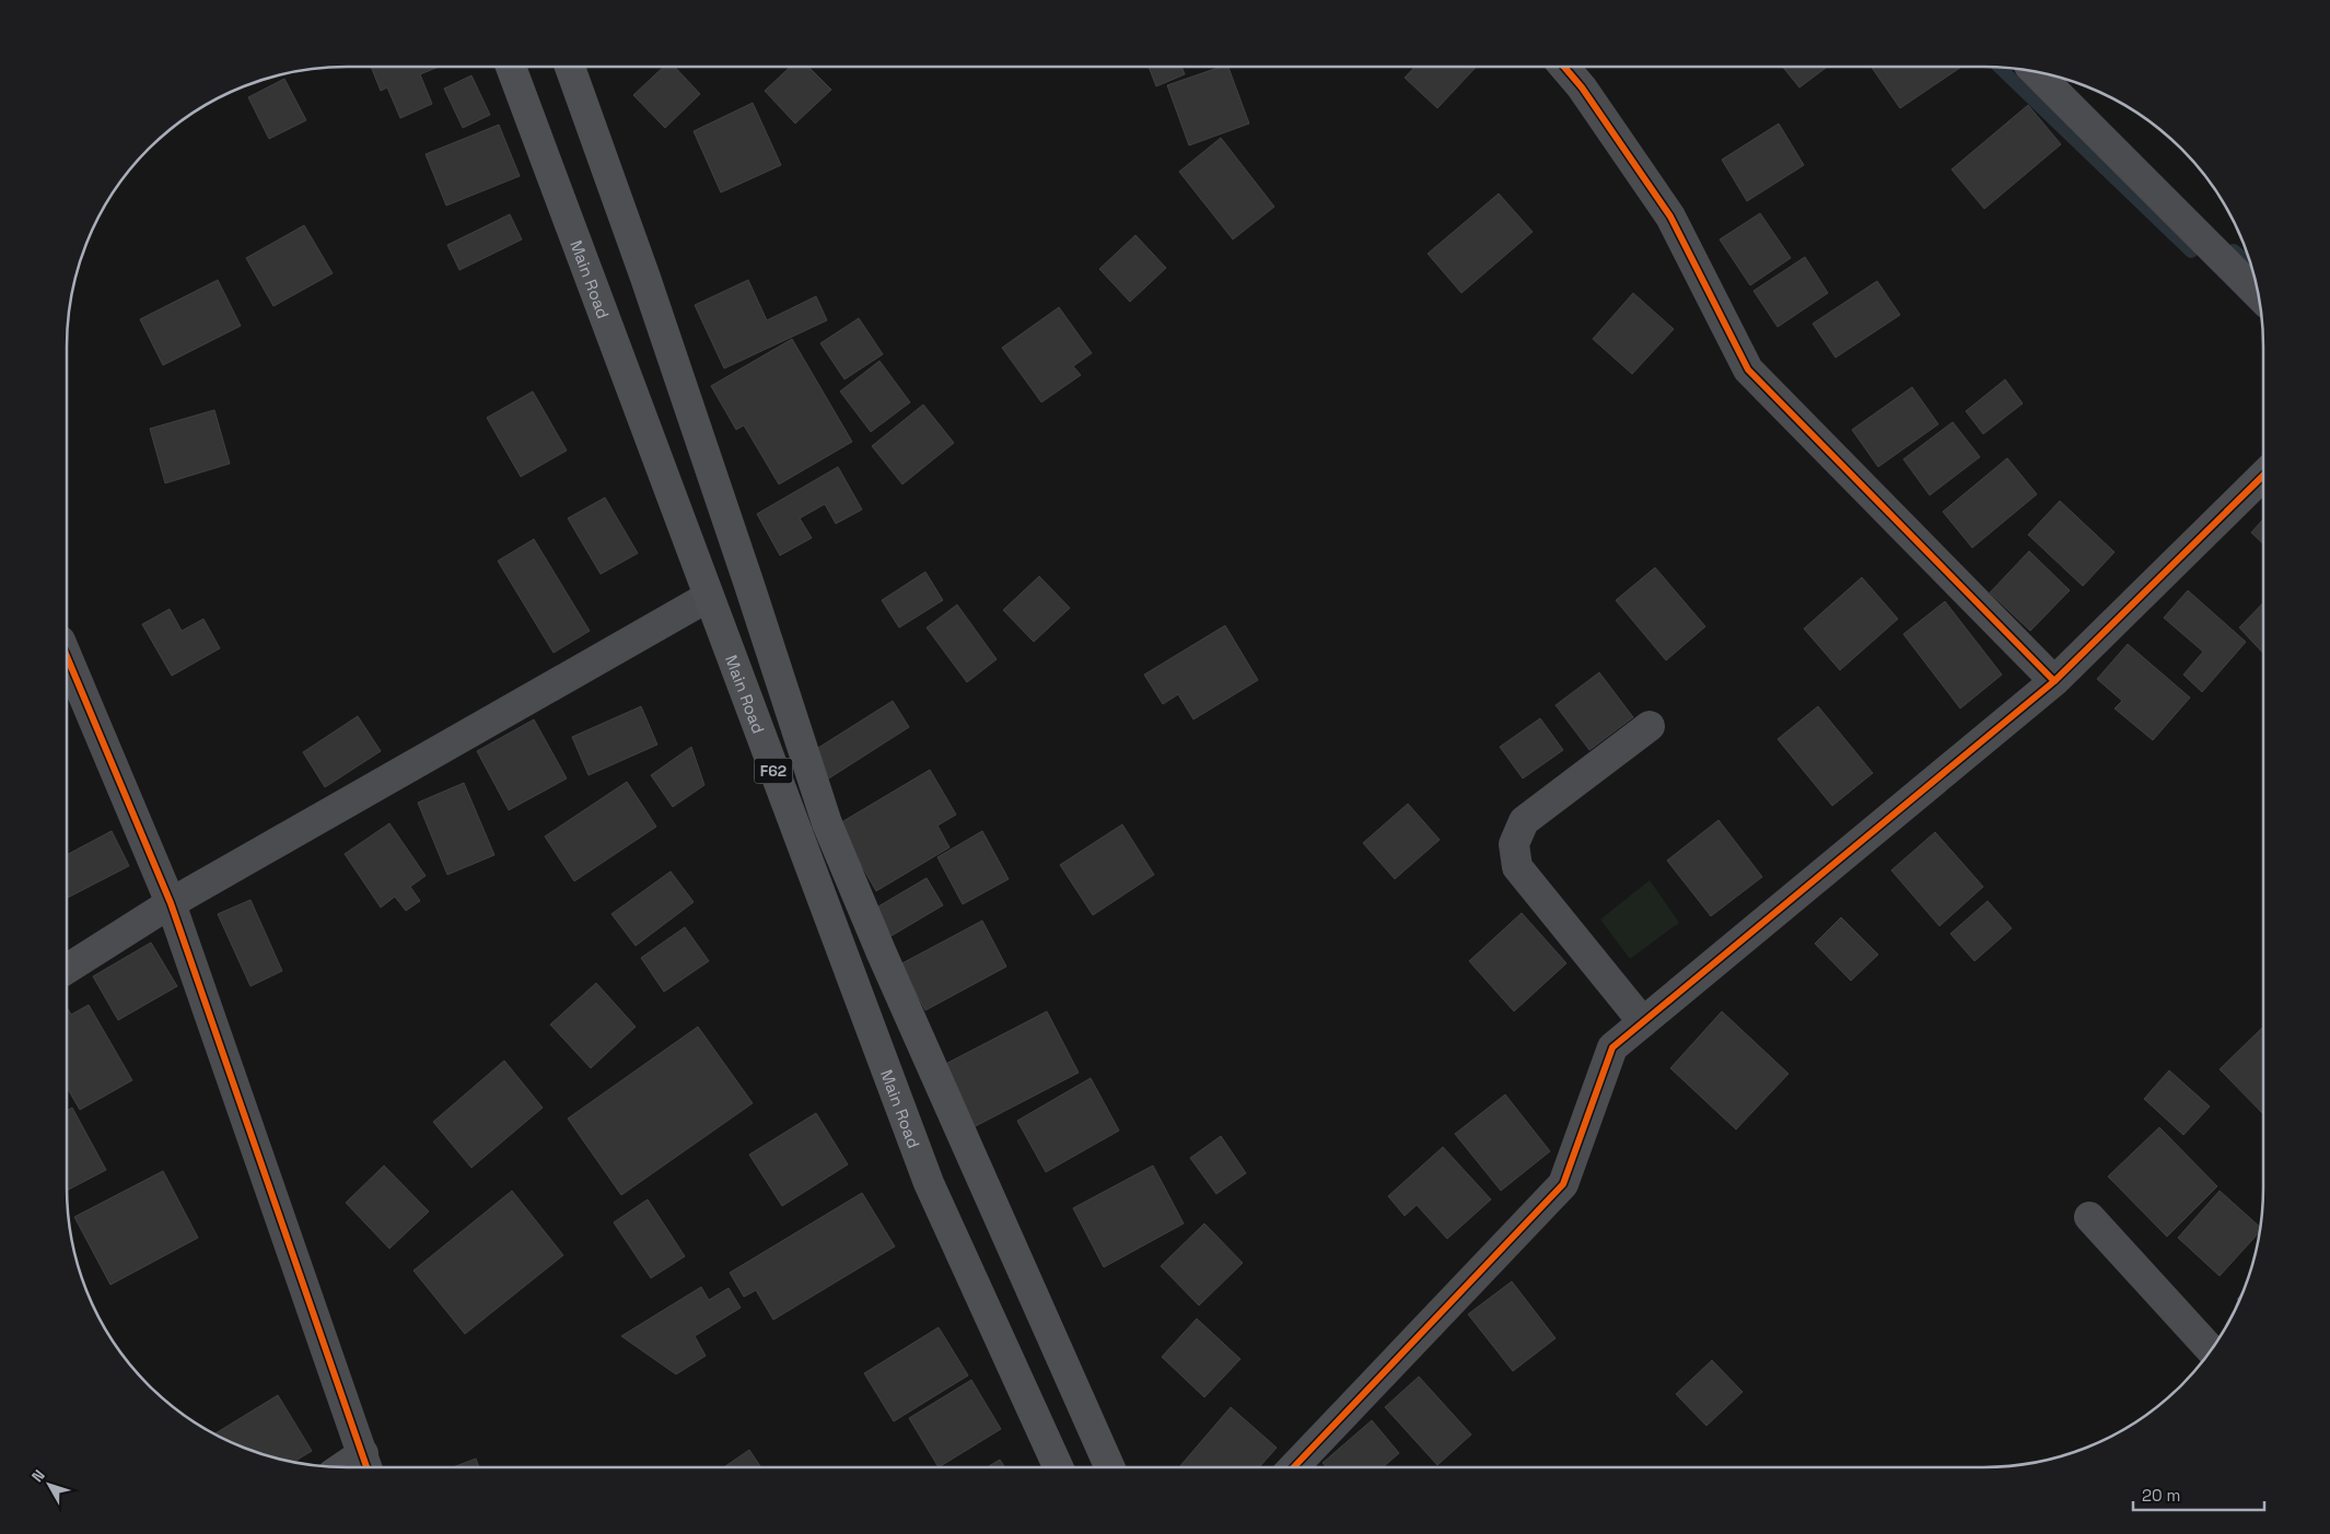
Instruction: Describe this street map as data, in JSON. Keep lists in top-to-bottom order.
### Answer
{
  "streets": {
    "main road": ["Main Road", "F62"]
  },
  "scale_bar": "20 m",
  "north": "top left"
}
